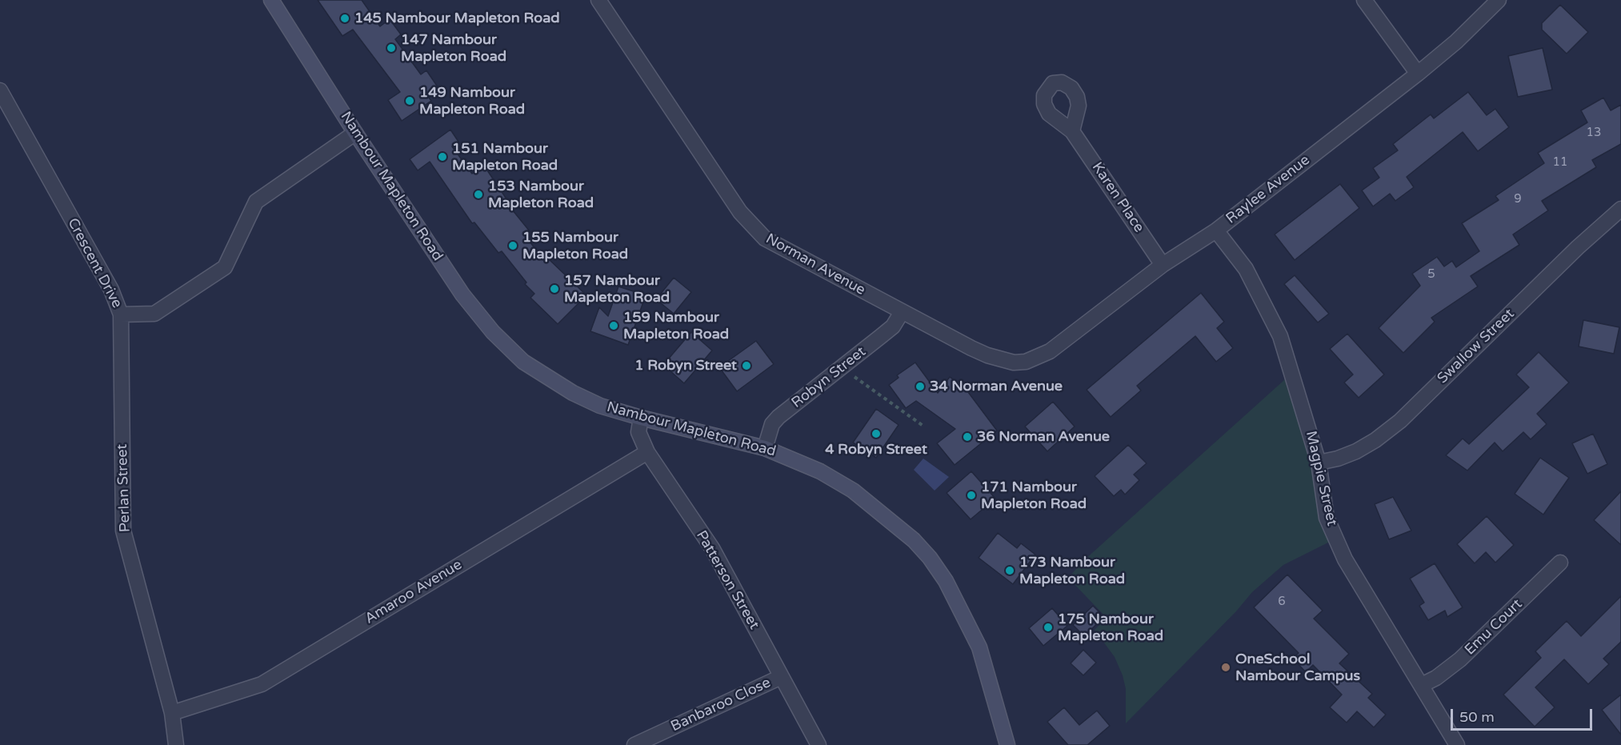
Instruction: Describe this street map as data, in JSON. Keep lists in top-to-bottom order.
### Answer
{
  "streets": {
    "main road": ["Nambour Mapleton Road"],
    "street": [
      "Raylee Avenue",
      "Karen Place",
      "Crescent Drive",
      "Norman Avenue",
      "Swallow Street",
      "Robyn Street",
      "Magpie Street",
      "Perlan Street",
      "Patterson Street",
      "Amaroo Avenue",
      "Emu Court",
      "Banbaroo Close"
    ]
  },
  "crossings": [
    ["Nambour Mapleton Road", "Crescent Drive"],
    ["Nambour Mapleton Road", "Robyn Street"],
    ["Nambour Mapleton Road", "Patterson Street"],
    ["Raylee Avenue", "Karen Place"],
    ["Raylee Avenue", "Norman Avenue"],
    ["Raylee Avenue", "Magpie Street"],
    ["Crescent Drive", "Perlan Street"],
    ["Norman Avenue", "Robyn Street"],
    ["Swallow Street", "Magpie Street"],
    ["Magpie Street", "Emu Court"],
    ["Perlan Street", "Amaroo Avenue"],
    ["Patterson Street", "Amaroo Avenue"],
    ["Patterson Street", "Banbaroo Close"]
  ],
  "places": [
    "145 Nambour Mapleton Road",
    "147 Nambour Mapleton Road",
    "149 Nambour Mapleton Road",
    "151 Nambour Mapleton Road",
    "153 Nambour Mapleton Road",
    "155 Nambour Mapleton Road",
    "157 Nambour Mapleton Road",
    "159 Nambour Mapleton Road",
    "1 Robyn Street",
    "34 Norman Avenue",
    "4 Robyn Street",
    "36 Norman Avenue",
    "171 Nambour Mapleton Road",
    "173 Nambour Mapleton Road",
    "175 Nambour Mapleton Road",
    "OneSchool Nambour Campus"
  ],
  "house_numbers": [
    "13",
    "11",
    "9",
    "5",
    "6"
  ],
  "scale_bar": "50 m"
}
